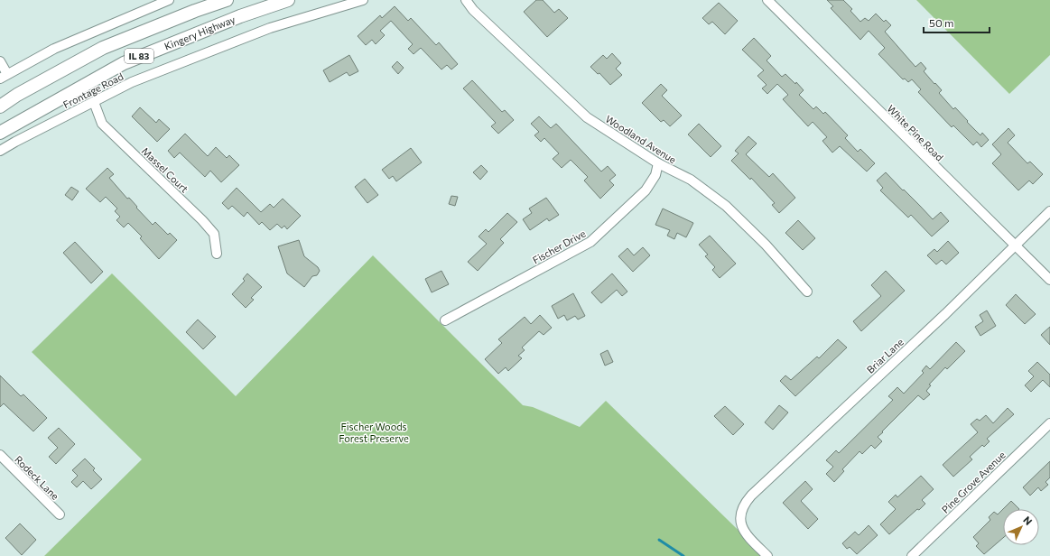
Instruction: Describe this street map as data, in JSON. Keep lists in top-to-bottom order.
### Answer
{
  "streets": {
    "highway": ["Kingery Highway", "IL 83"],
    "street": [
      "Frontage Road",
      "White Pine Road",
      "Woodland Avenue",
      "Massel Court",
      "Fischer Drive",
      "Briar Lane",
      "Rodeck Lane",
      "Pine Grove Avenue"
    ]
  },
  "crossings": [
    ["Frontage Road", "Massel Court"],
    ["White Pine Road", "Briar Lane"],
    ["Woodland Avenue", "Fischer Drive"]
  ],
  "parks": ["Fischer Woods Forest Preserve"],
  "scale_bar": "50 m",
  "north": "top right"
}
